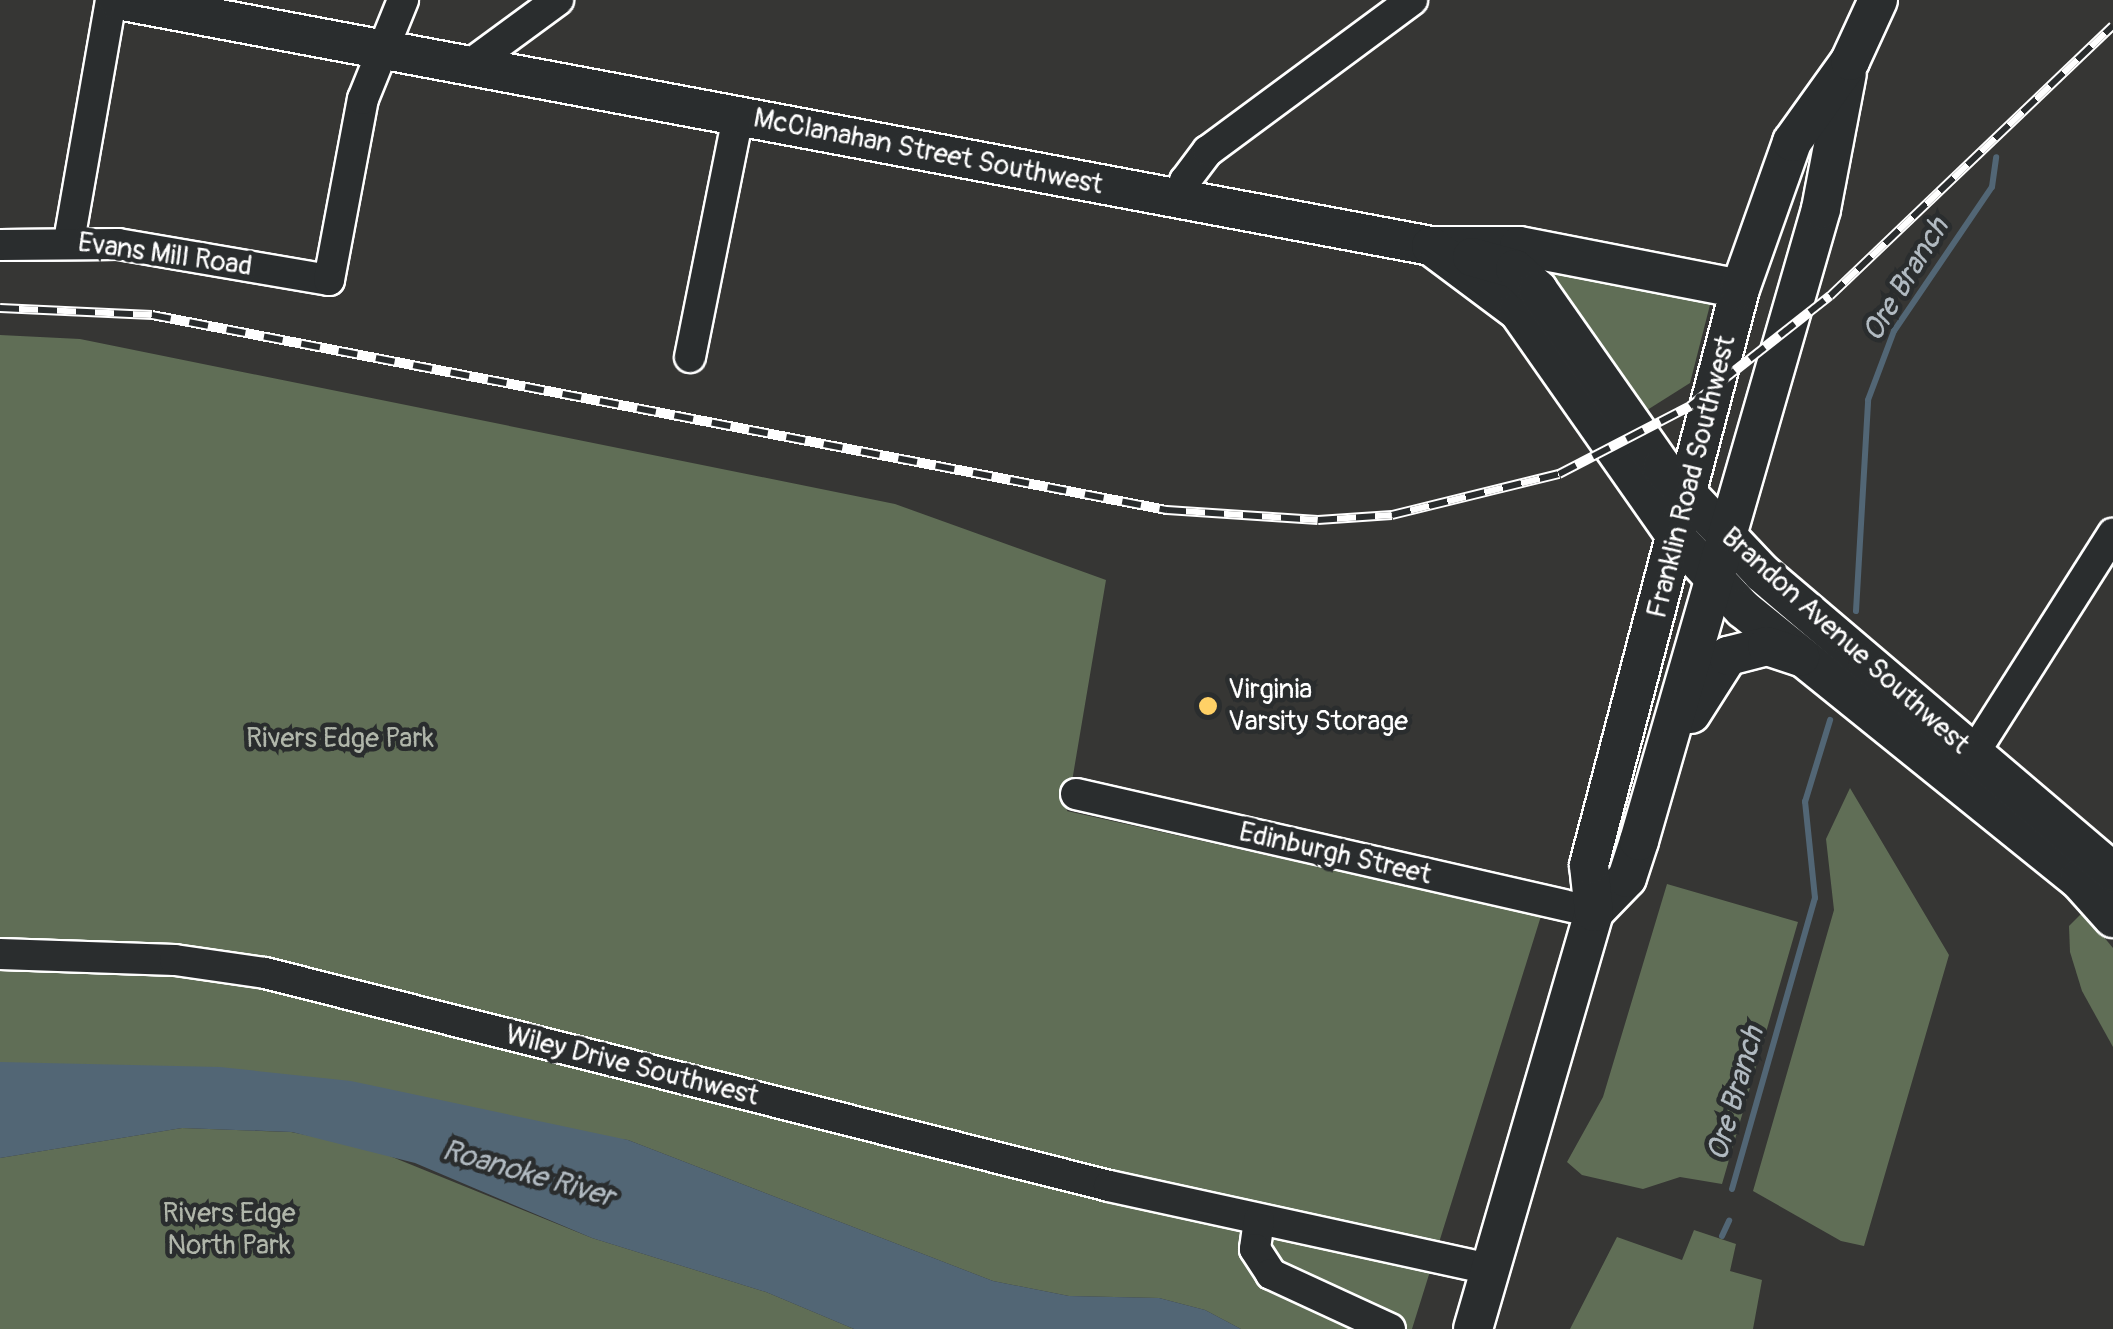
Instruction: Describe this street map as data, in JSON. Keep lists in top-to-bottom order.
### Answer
{
  "streets": {
    "main road": ["McClanahan Street Southwest", "Franklin Road Southwest", "Brandon Avenue Southwest"],
    "street": ["Evans Mill Road", "Edinburgh Street", "Wiley Drive Southwest"]
  },
  "crossings": [
    ["McClanahan Street Southwest", "Evans Mill Road"],
    ["McClanahan Street Southwest", "Franklin Road Southwest"],
    ["McClanahan Street Southwest", "Brandon Avenue Southwest"],
    ["Franklin Road Southwest", "Brandon Avenue Southwest"],
    ["Franklin Road Southwest", "Edinburgh Street"],
    ["Franklin Road Southwest", "Wiley Drive Southwest"]
  ],
  "water": ["Ore Branch", "Roanoke River"],
  "parks": ["Rivers Edge Park", "Rivers Edge North Park"],
  "places": ["Virginia Varsity Storage"]
}
